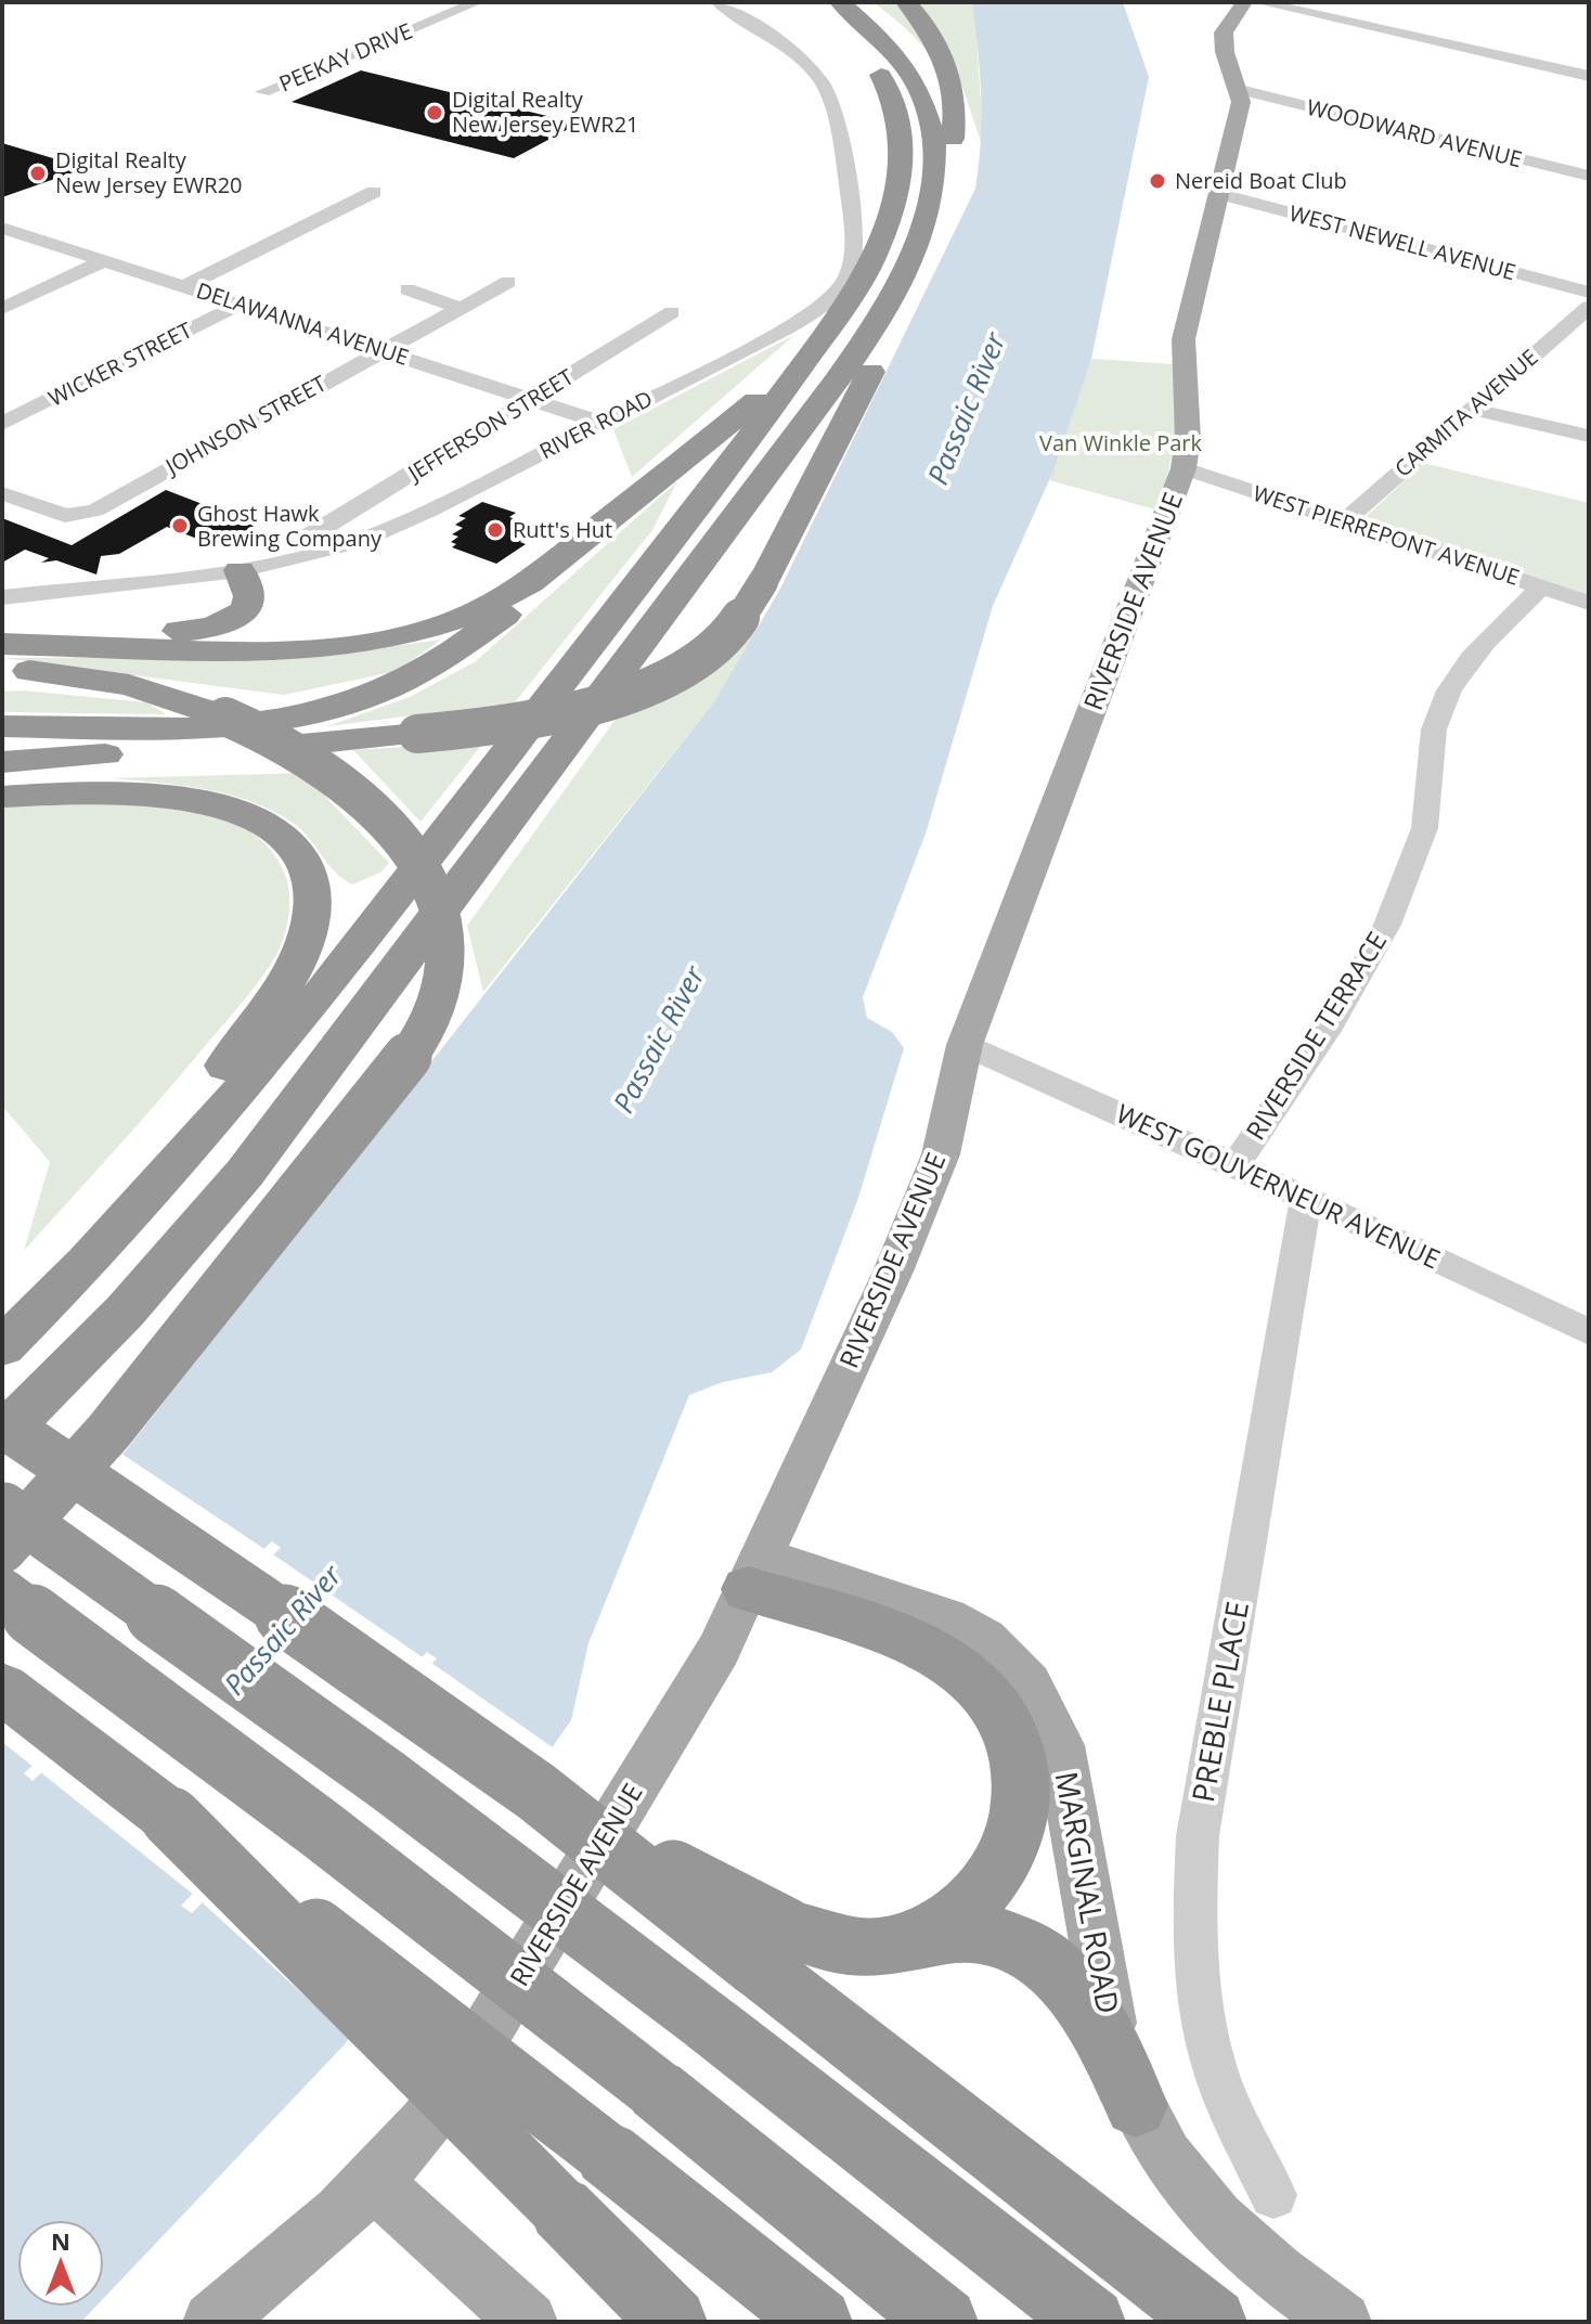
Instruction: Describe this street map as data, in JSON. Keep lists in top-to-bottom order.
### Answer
{
  "streets": {
    "main road": ["RIVERSIDE AVENUE", "MARGINAL ROAD"],
    "street": [
      "PEEKAY DRIVE",
      "WOODWARD AVENUE",
      "WEST NEWELL AVENUE",
      "DELAWANNA AVENUE",
      "WICKER STREET",
      "CARMITA AVENUE",
      "JOHNSON STREET",
      "JEFFERSON STREET",
      "RIVER ROAD",
      "WEST PIERREPONT AVENUE",
      "RIVERSIDE TERRACE",
      "WEST GOUVERNEUR AVENUE",
      "PREBLE PLACE"
    ]
  },
  "crossings": [
    ["WOODWARD AVENUE", "RIVERSIDE AVENUE"],
    ["WEST NEWELL AVENUE", "RIVERSIDE AVENUE"],
    ["DELAWANNA AVENUE", "WICKER STREET"],
    ["DELAWANNA AVENUE", "JOHNSON STREET"],
    ["DELAWANNA AVENUE", "JEFFERSON STREET"],
    ["DELAWANNA AVENUE", "RIVER ROAD"],
    ["CARMITA AVENUE", "WEST PIERREPONT AVENUE"],
    ["WEST PIERREPONT AVENUE", "RIVERSIDE AVENUE"],
    ["WEST PIERREPONT AVENUE", "RIVERSIDE TERRACE"],
    ["RIVERSIDE AVENUE", "WEST GOUVERNEUR AVENUE"],
    ["RIVERSIDE AVENUE", "MARGINAL ROAD"],
    ["RIVERSIDE TERRACE", "WEST GOUVERNEUR AVENUE"],
    ["WEST GOUVERNEUR AVENUE", "PREBLE PLACE"]
  ],
  "water": ["Passaic River"],
  "parks": ["Van Winkle Park"],
  "places": [
    "Digital Realty New Jersey EWR21",
    "Digital Realty New Jersey EWR20",
    "Nereid Boat Club",
    "Ghost Hawk Brewing Company",
    "Rutt's Hut"
  ],
  "north": "top"
}
